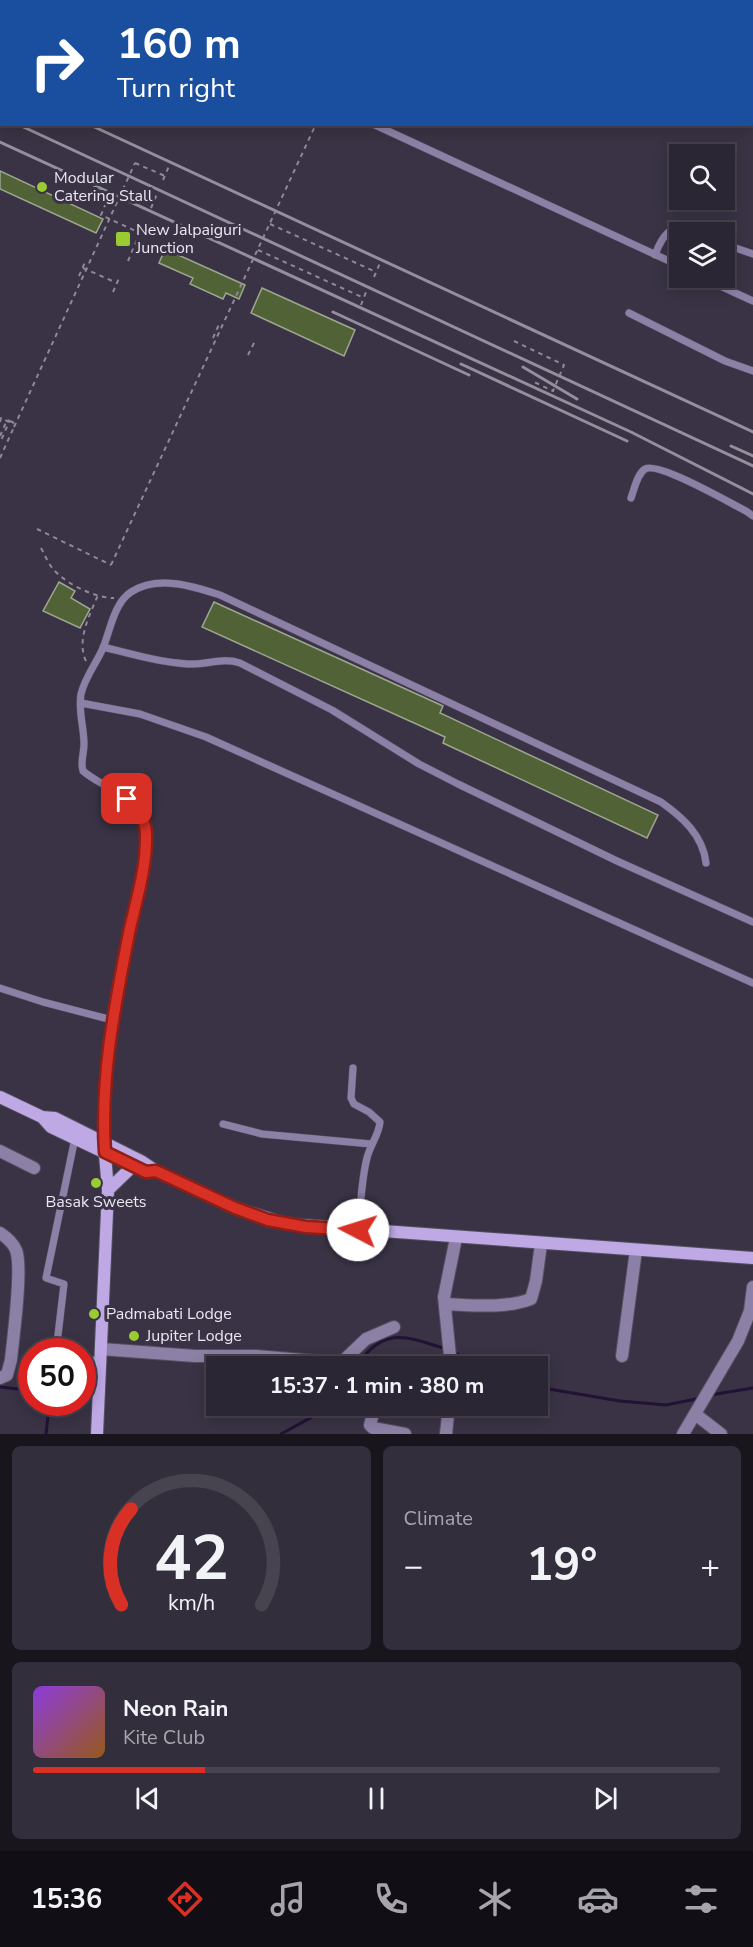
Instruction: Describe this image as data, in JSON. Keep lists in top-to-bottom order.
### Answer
{
  "places": {
    "other": [
      "Modular Catering Stall",
      "Basak Sweets",
      "Padmabati Lodge",
      "Jupiter Lodge"
    ],
    "transit": ["New Jalpaiguri Junction"]
  },
  "page": {
    "turn": ["160 m", "Turn right"],
    "limit": "50",
    "trip": "15:37 · 1 min · 380 m",
    "tile": "Climate",
    "heat": ["−", "19°", "+"],
    "song": ["Neon Rain", "Kite Club"],
    "tabs": "15:36",
    "gauge": ["42", "km/h"]
  }
}
